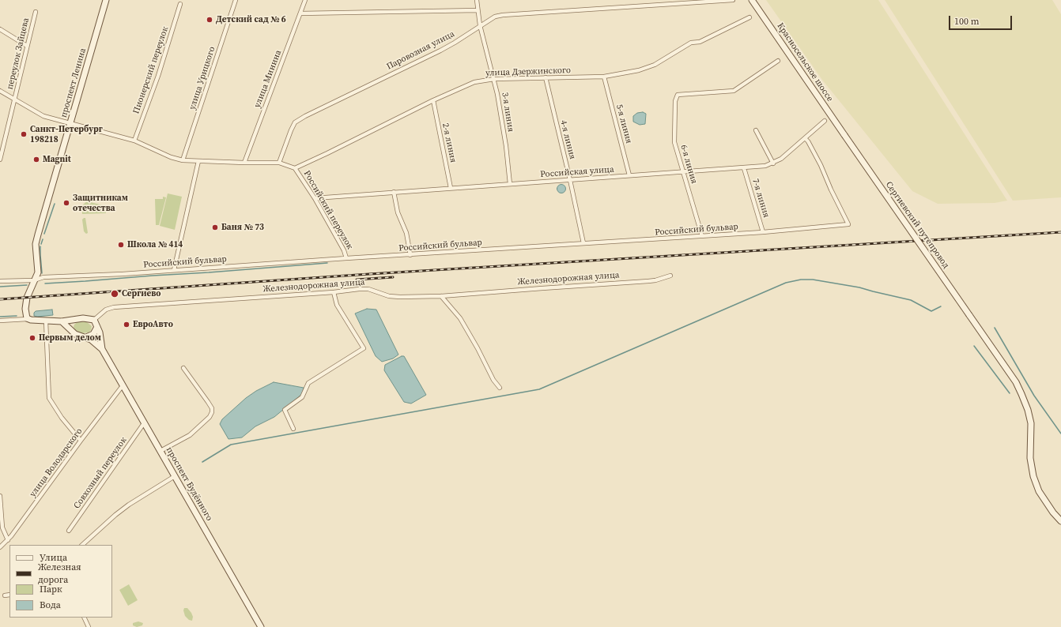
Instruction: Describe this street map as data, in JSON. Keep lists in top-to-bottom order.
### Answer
{
  "streets": {
    "street": [
      "Паровозная улица",
      "переулок Зайцева",
      "Красносельское шоссе",
      "Пионерский переулок",
      "улица Дзержинского",
      "улица Урицкого",
      "улица Минина",
      "проспект Ленина",
      "3-я линия",
      "5-я линия",
      "4-я линия",
      "2-я линия",
      "6-я линия",
      "Российская улица",
      "7-я линия",
      "Российский переулок",
      "Сергиевский путепровод",
      "Российский бульвар",
      "Железнодорожная улица",
      "улица Володарского",
      "Совхозный переулок",
      "проспект Будённого"
    ]
  },
  "crossings": [
    ["Паровозная улица", "3-я линия"],
    ["Паровозная улица", "Российский переулок"],
    ["переулок Зайцева", "Российский переулок"],
    ["Красносельское шоссе", "Сергиевский путепровод"],
    ["Пионерский переулок", "Российский переулок"],
    ["улица Дзержинского", "3-я линия"],
    ["улица Дзержинского", "5-я линия"],
    ["улица Дзержинского", "4-я линия"],
    ["улица Дзержинского", "2-я линия"],
    ["улица Дзержинского", "Российский переулок"],
    ["улица Урицкого", "Российский переулок"],
    ["улица Минина", "Российский переулок"],
    ["проспект Ленина", "Российский переулок"],
    ["проспект Ленина", "Российский бульвар"],
    ["3-я линия", "Российская улица"],
    ["5-я линия", "Российская улица"],
    ["4-я линия", "Российская улица"],
    ["4-я линия", "Российский бульвар"],
    ["2-я линия", "Российская улица"],
    ["6-я линия", "Российская улица"],
    ["6-я линия", "Российский бульвар"],
    ["Российская улица", "7-я линия"],
    ["Российская улица", "Российский переулок"],
    ["Российская улица", "Российский бульвар"],
    ["7-я линия", "Российский бульвар"],
    ["Российский переулок", "Российский бульвар"],
    ["Железнодорожная улица", "проспект Будённого"],
    ["улица Володарского", "проспект Будённого"],
    ["Совхозный переулок", "проспект Будённого"]
  ],
  "places": [
    "Детский сад № 6",
    "Санкт-Петербург 198218",
    "Magnit",
    "Защитникам отечества",
    "Баня № 73",
    "Школа № 414",
    "Сергиево",
    "ЕвроАвто",
    "Первым делом"
  ],
  "legend": [
    "Улица",
    "Железная дорога",
    "Парк",
    "Вода"
  ],
  "scale_bar": "100 m"
}
